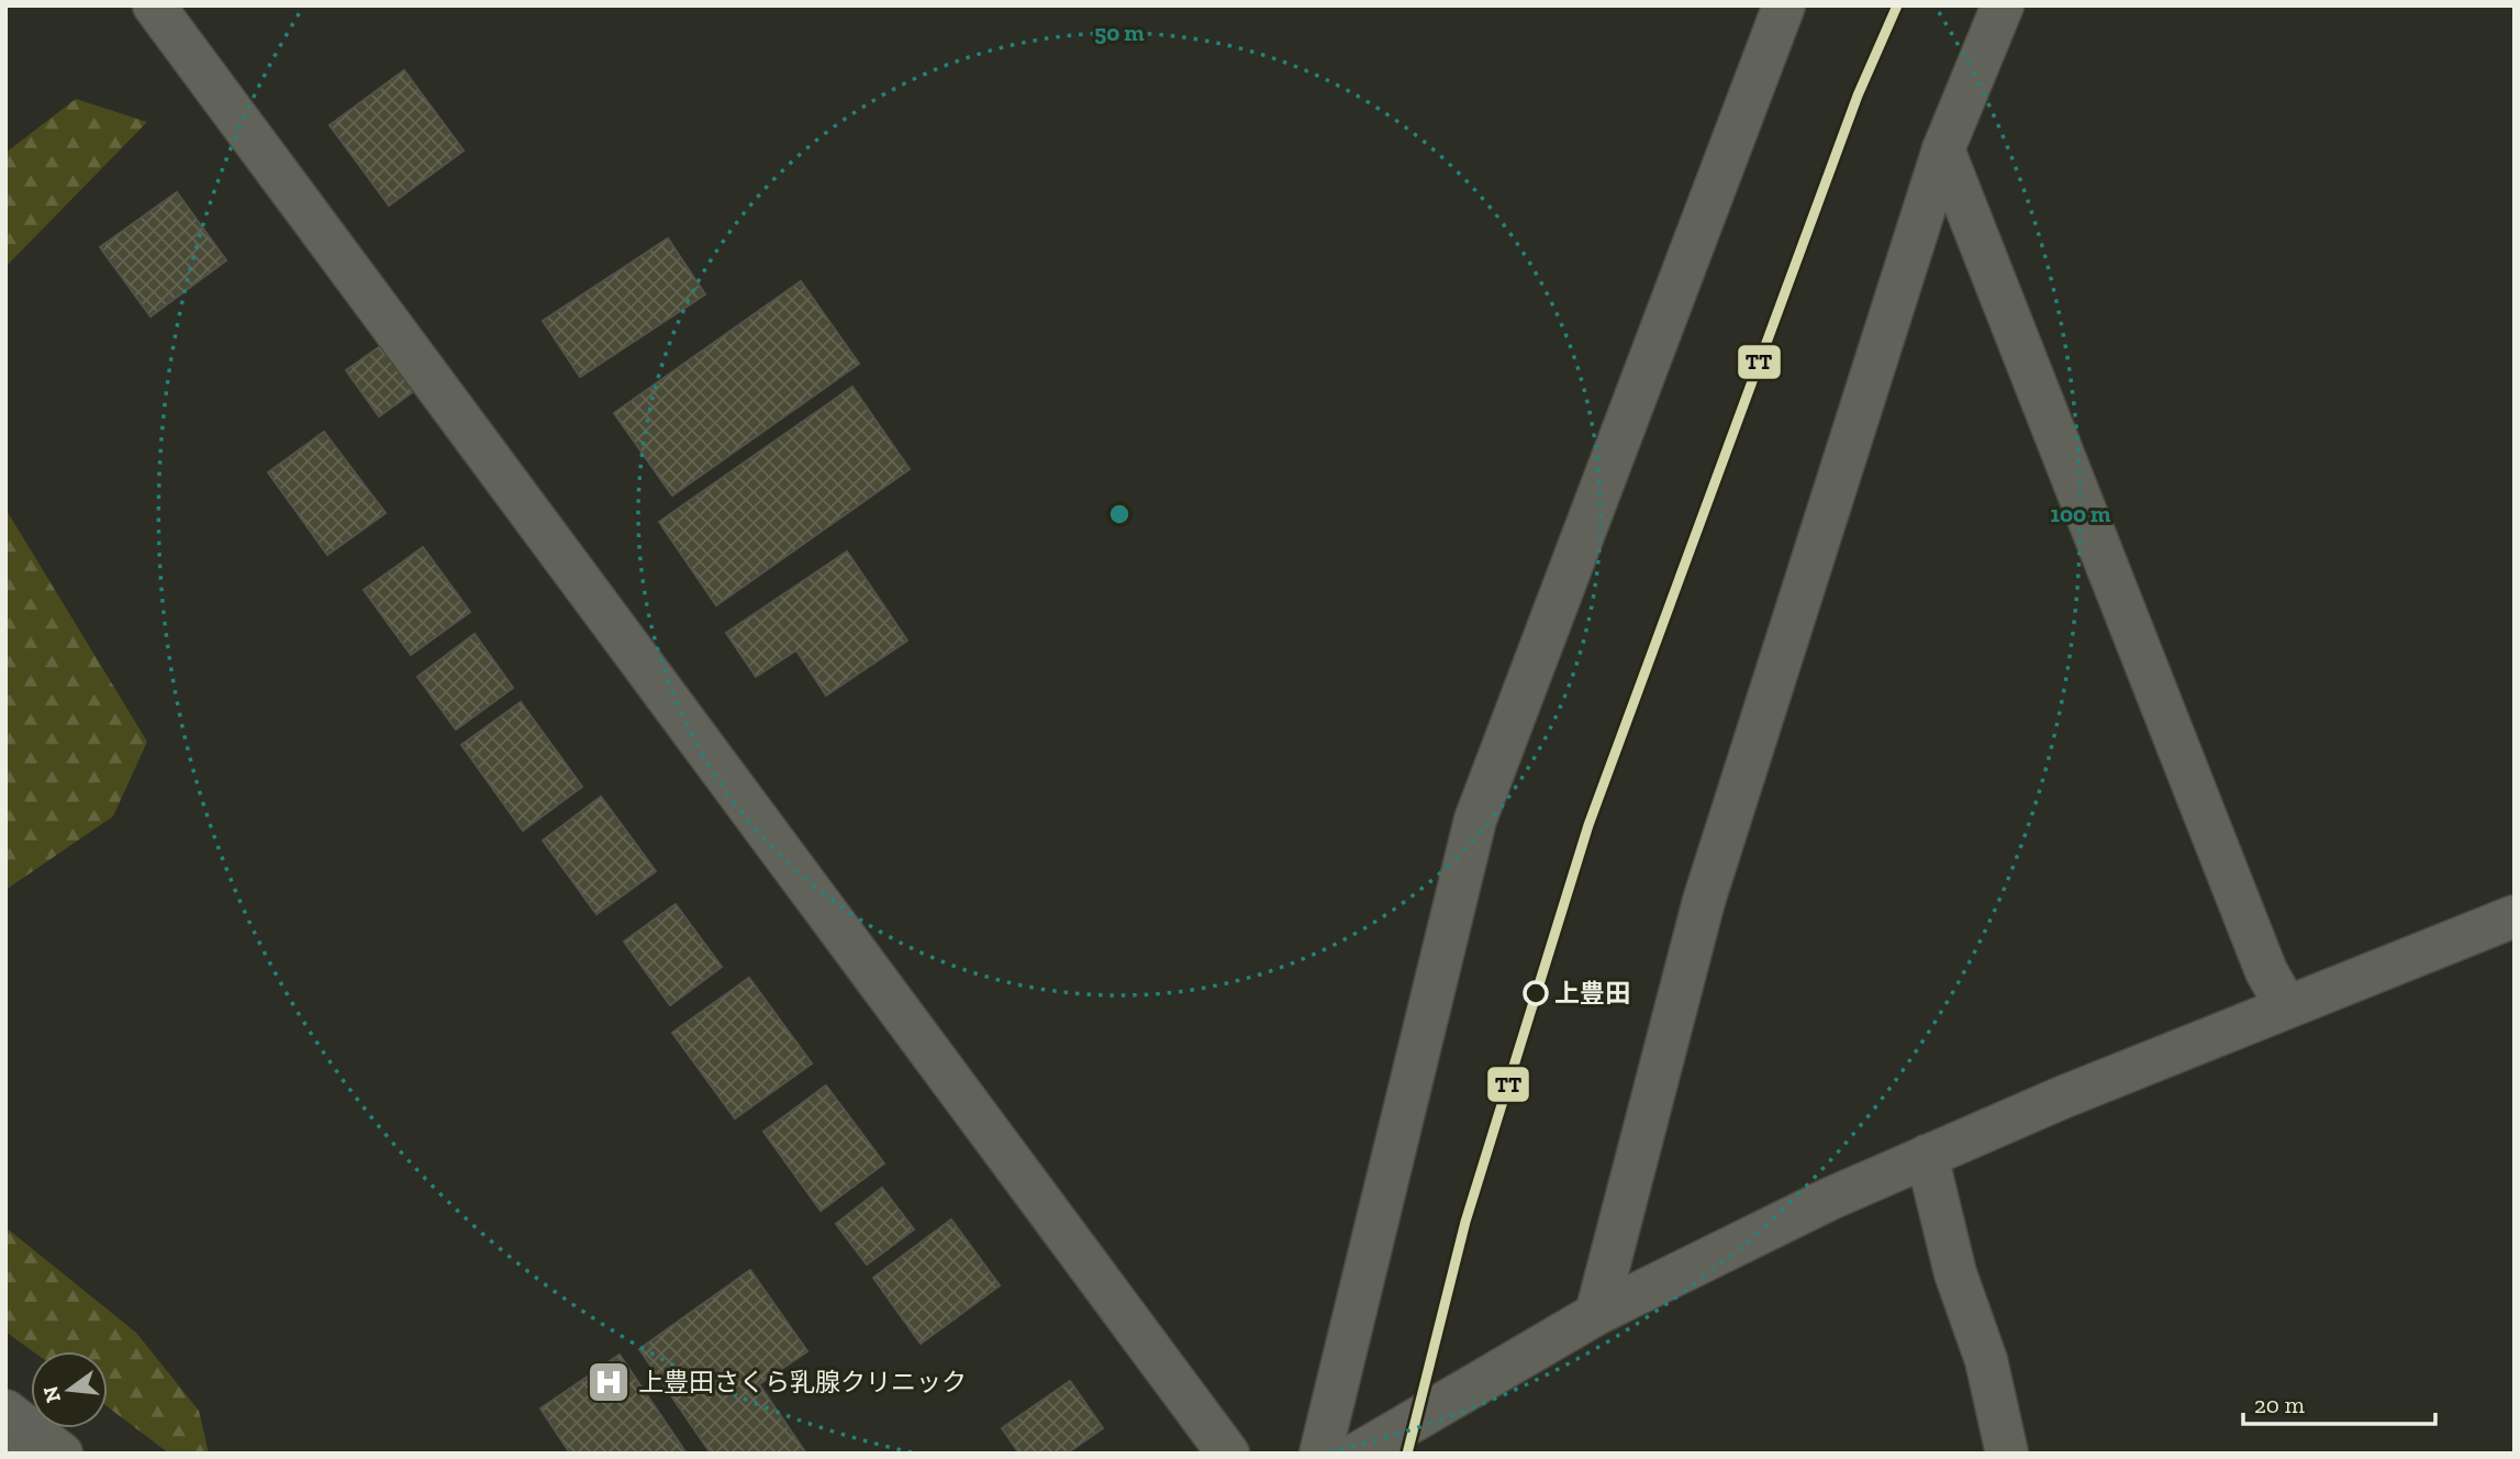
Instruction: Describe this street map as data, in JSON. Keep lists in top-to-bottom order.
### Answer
{
  "places": {
    "other": ["上豊田"],
    "hospital": ["上豊田さくら乳腺クリニック"]
  },
  "lines": ["transit line TT"],
  "scale_bar": "20 m",
  "north": "left",
  "rings": ["50 m", "100 m"]
}
